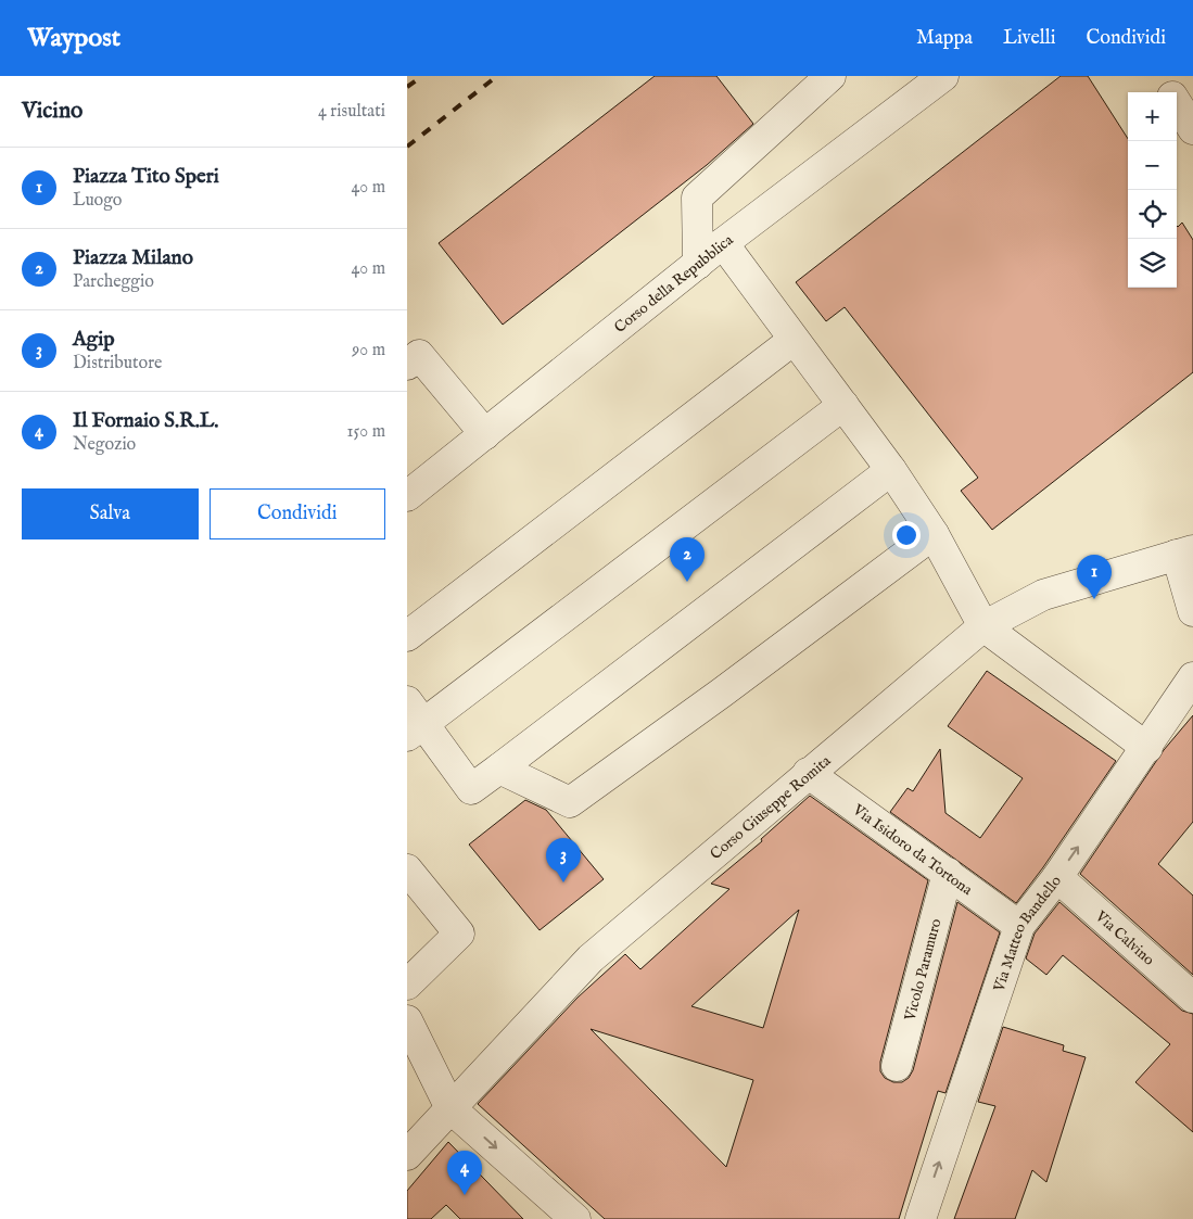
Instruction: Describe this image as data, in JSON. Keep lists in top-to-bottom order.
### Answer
{
  "streets": {
    "street": [
      "Corso della Repubblica",
      "Corso Giuseppe Romita",
      "Via Isidoro da Tortona",
      "Via Matteo Bandello",
      "Via Calvino",
      "Vicolo Paramuro"
    ]
  },
  "crossings": [
    ["Corso Giuseppe Romita", "Via Isidoro da Tortona"],
    ["Via Isidoro da Tortona", "Via Matteo Bandello"],
    ["Via Isidoro da Tortona", "Vicolo Paramuro"],
    ["Via Matteo Bandello", "Via Calvino"]
  ],
  "one_way": ["Via Matteo Bandello"],
  "page": {
    "header": "Waypost",
    "nav": ["Mappa", "Livelli", "Condividi"],
    "heading": ["Vicino", "4 risultati"],
    "map_buttons": ["+", "−"],
    "list": [
      {
        "mark": "1",
        "name": "Piazza Tito Speri",
        "note": "Luogo",
        "value": "40 m"
      },
      {
        "mark": "2",
        "name": "Piazza Milano",
        "note": "Parcheggio",
        "value": "40 m"
      },
      {
        "mark": "3",
        "name": "Agip",
        "note": "Distributore",
        "value": "90 m"
      },
      {
        "mark": "4",
        "name": "Il Fornaio S.R.L.",
        "note": "Negozio",
        "value": "150 m"
      }
    ],
    "buttons": ["Salva", "Condividi"],
    "pins": [
      "2",
      "1",
      "3",
      "4"
    ]
  }
}
